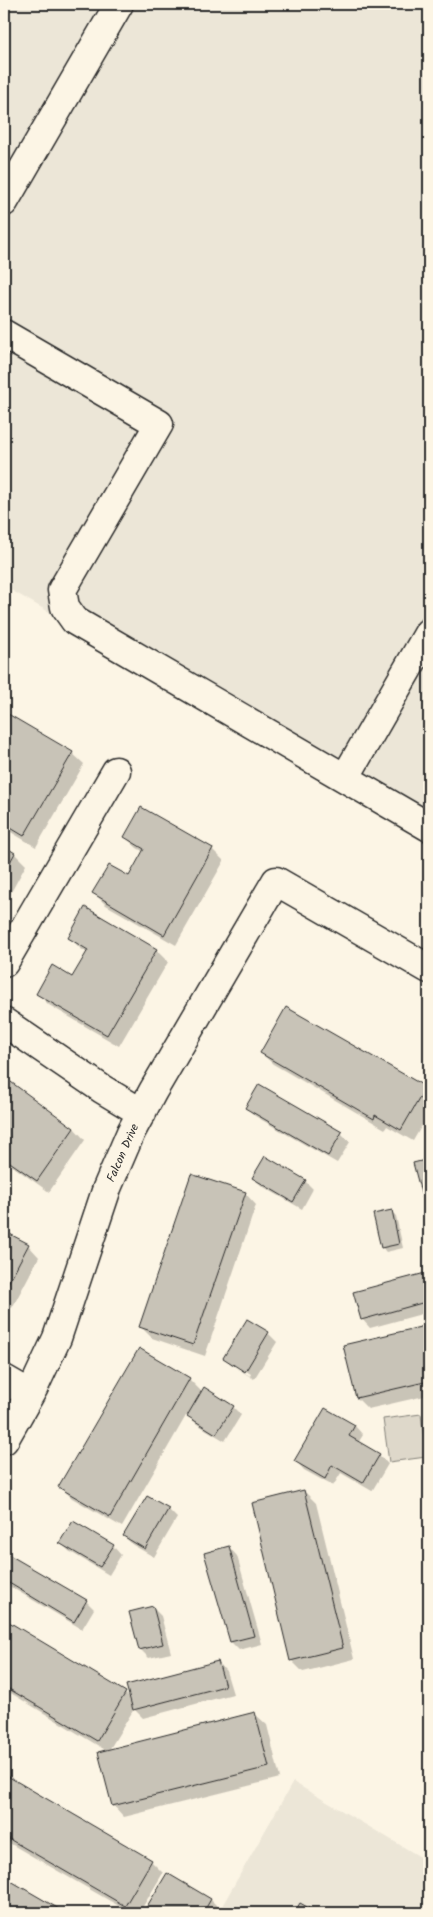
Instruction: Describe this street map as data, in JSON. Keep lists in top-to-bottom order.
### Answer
{
  "streets": {
    "street": ["Falcon Drive"]
  }
}
